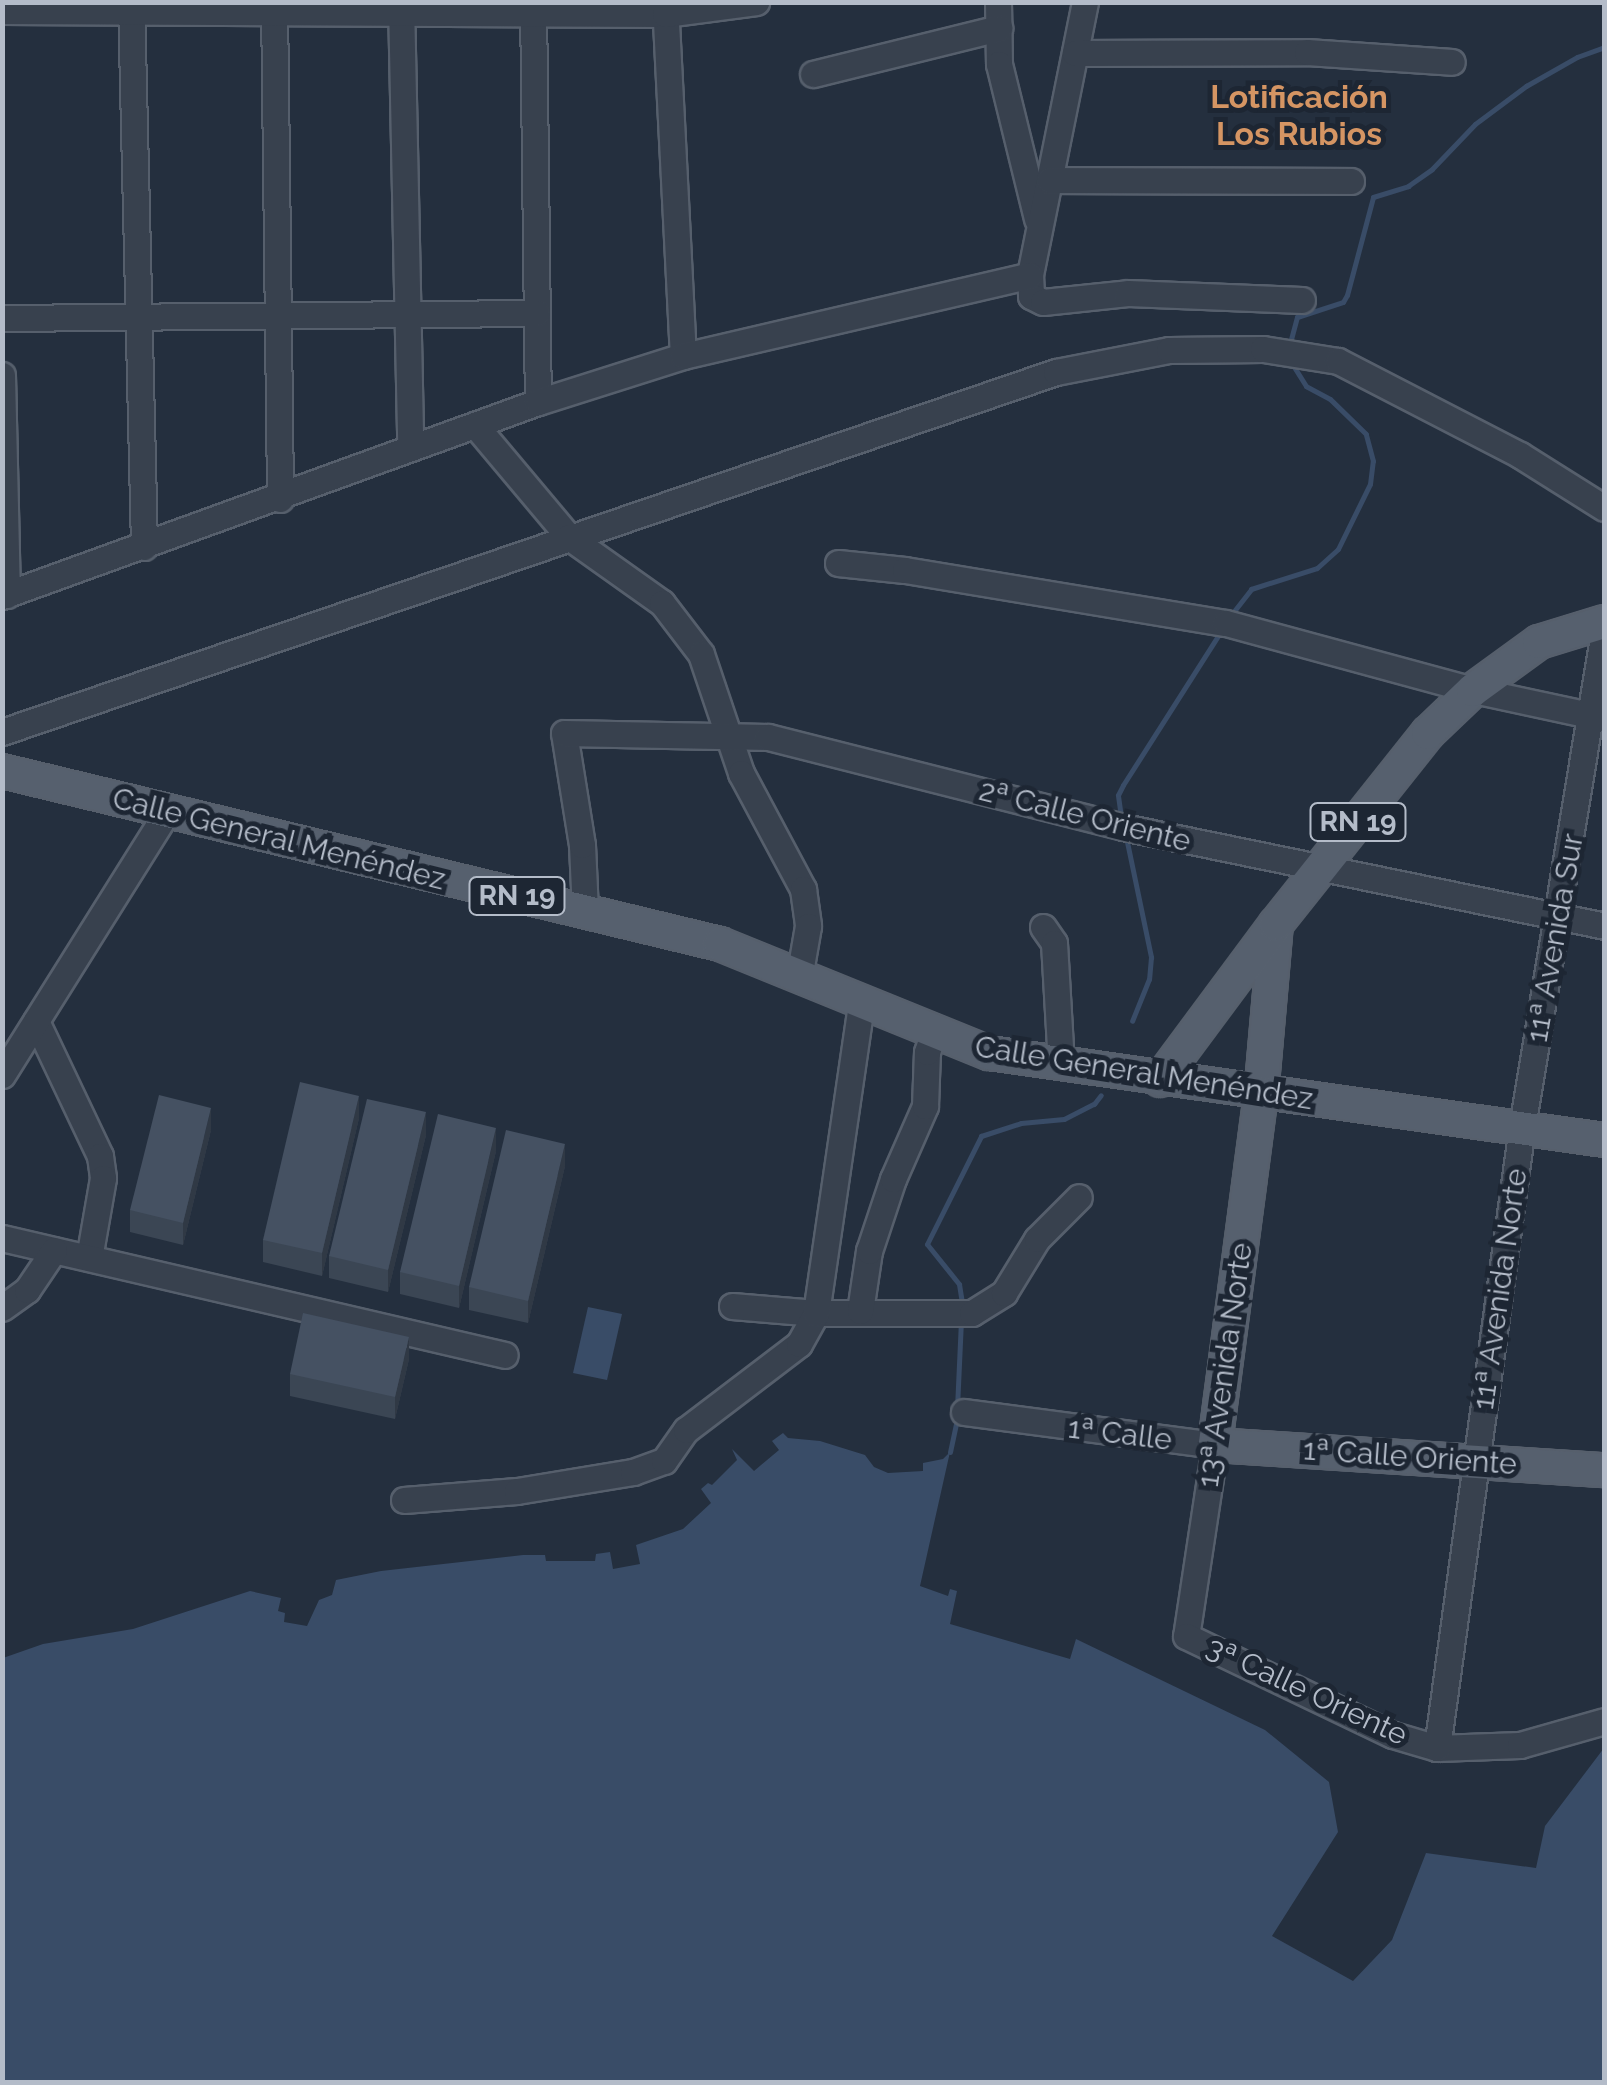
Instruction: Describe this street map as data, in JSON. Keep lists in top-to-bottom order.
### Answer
{
  "streets": {
    "main road": [
      "RN 19",
      "Calle General Menéndez",
      "13ª Avenida Norte",
      "1ª Calle Oriente"
    ],
    "street": [
      "2ª Calle Oriente",
      "11ª Avenida Sur",
      "11ª Avenida Norte",
      "1ª Calle",
      "3ª Calle Oriente"
    ]
  },
  "crossings": [
    ["2ª Calle Oriente", "RN 19"],
    ["2ª Calle Oriente", "Calle General Menéndez"],
    ["2ª Calle Oriente", "11ª Avenida Sur"],
    ["RN 19", "Calle General Menéndez"],
    ["RN 19", "13ª Avenida Norte"],
    ["Calle General Menéndez", "11ª Avenida Sur"],
    ["Calle General Menéndez", "11ª Avenida Norte"],
    ["Calle General Menéndez", "13ª Avenida Norte"],
    ["11ª Avenida Sur", "11ª Avenida Norte"],
    ["11ª Avenida Norte", "1ª Calle Oriente"],
    ["11ª Avenida Norte", "3ª Calle Oriente"],
    ["13ª Avenida Norte", "1ª Calle"],
    ["13ª Avenida Norte", "1ª Calle Oriente"],
    ["13ª Avenida Norte", "3ª Calle Oriente"],
    ["1ª Calle", "1ª Calle Oriente"]
  ],
  "districts": ["Lotificación Los Rubios"]
}
